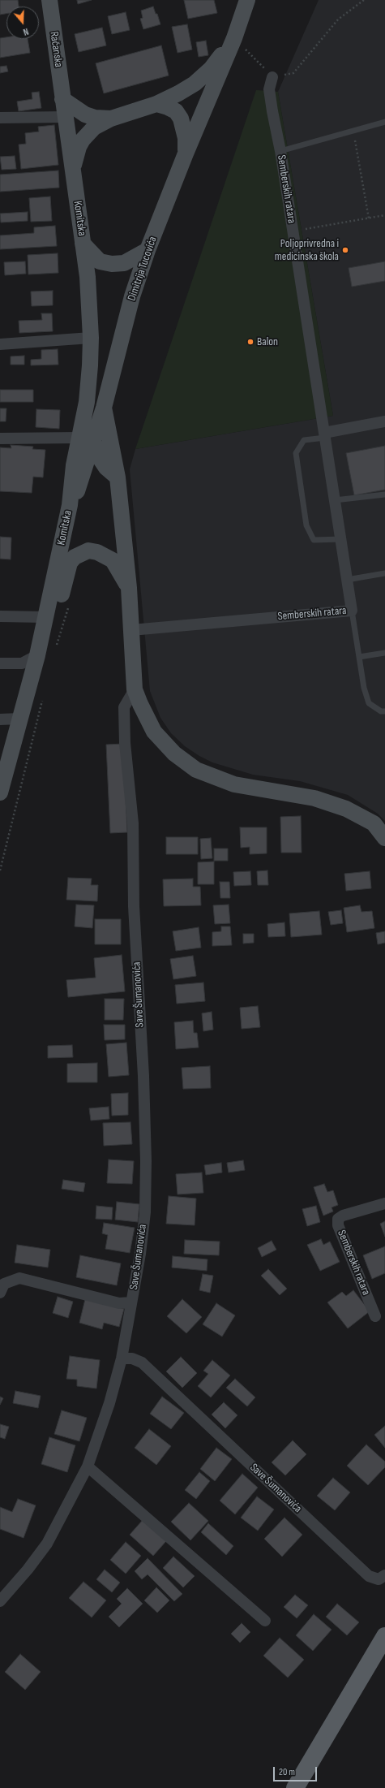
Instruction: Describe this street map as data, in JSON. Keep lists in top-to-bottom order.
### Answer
{
  "streets": {
    "main road": ["Račanska", "Komitska", "Dimitrija Tucovića"],
    "street": ["Semberskih ratara", "Save Šumanovića"]
  },
  "crossings": [
    ["Račanska", "Komitska"],
    ["Račanska", "Dimitrija Tucovića"],
    ["Komitska", "Dimitrija Tucovića"]
  ],
  "places": ["Poljoprivredna i medicinska škola", "Balon"],
  "scale_bar": "20 m",
  "north": "bottom"
}
